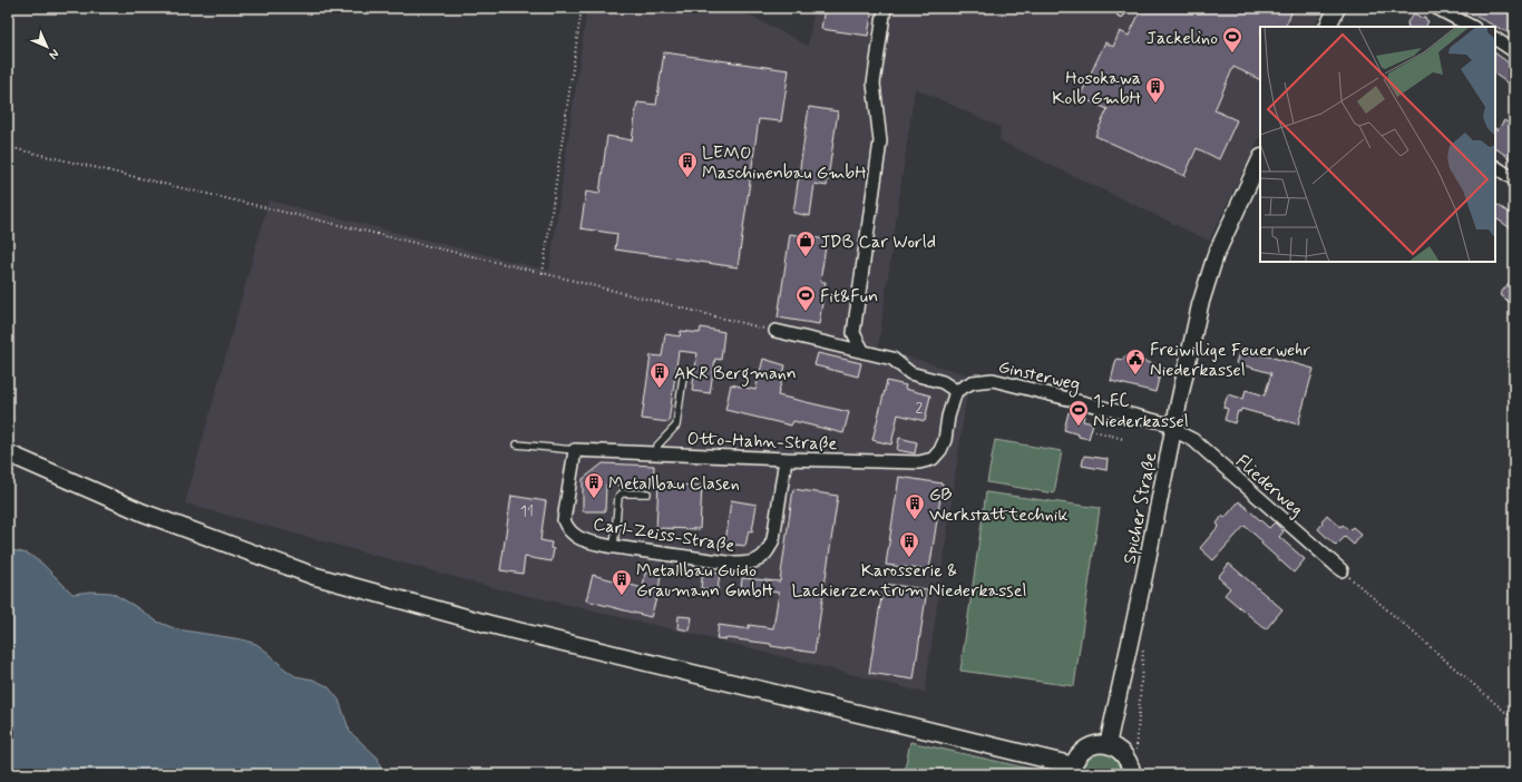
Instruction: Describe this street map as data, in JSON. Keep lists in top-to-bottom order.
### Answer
{
  "streets": {
    "street": [
      "Ginsterweg",
      "Otto-Hahn-Straße",
      "Fliederweg",
      "Spicher Straße",
      "Carl-Zeiss-Straße"
    ]
  },
  "crossings": [
    ["Ginsterweg", "Otto-Hahn-Straße"],
    ["Ginsterweg", "Fliederweg"],
    ["Ginsterweg", "Spicher Straße"],
    ["Otto-Hahn-Straße", "Carl-Zeiss-Straße"],
    ["Fliederweg", "Spicher Straße"]
  ],
  "places": {
    "sports": ["Jackelino", "Fit&Fun", "1. FC Niederkassel"],
    "building": [
      "Hosokawa Kolb GmbH",
      "LEMO Maschinenbau GmbH",
      "AKR Bergmann",
      "Metallbau Clasen",
      "GB Werkstatttechnik",
      "Karosserie & Lackierzentrum Niederkassel",
      "Metallbau Guido Graumann GmbH"
    ],
    "shop": ["JDB Car World"],
    "public building": ["Freiwillige Feuerwehr Niederkassel"]
  },
  "house_numbers": ["2", "11"],
  "north": "bottom right"
}
